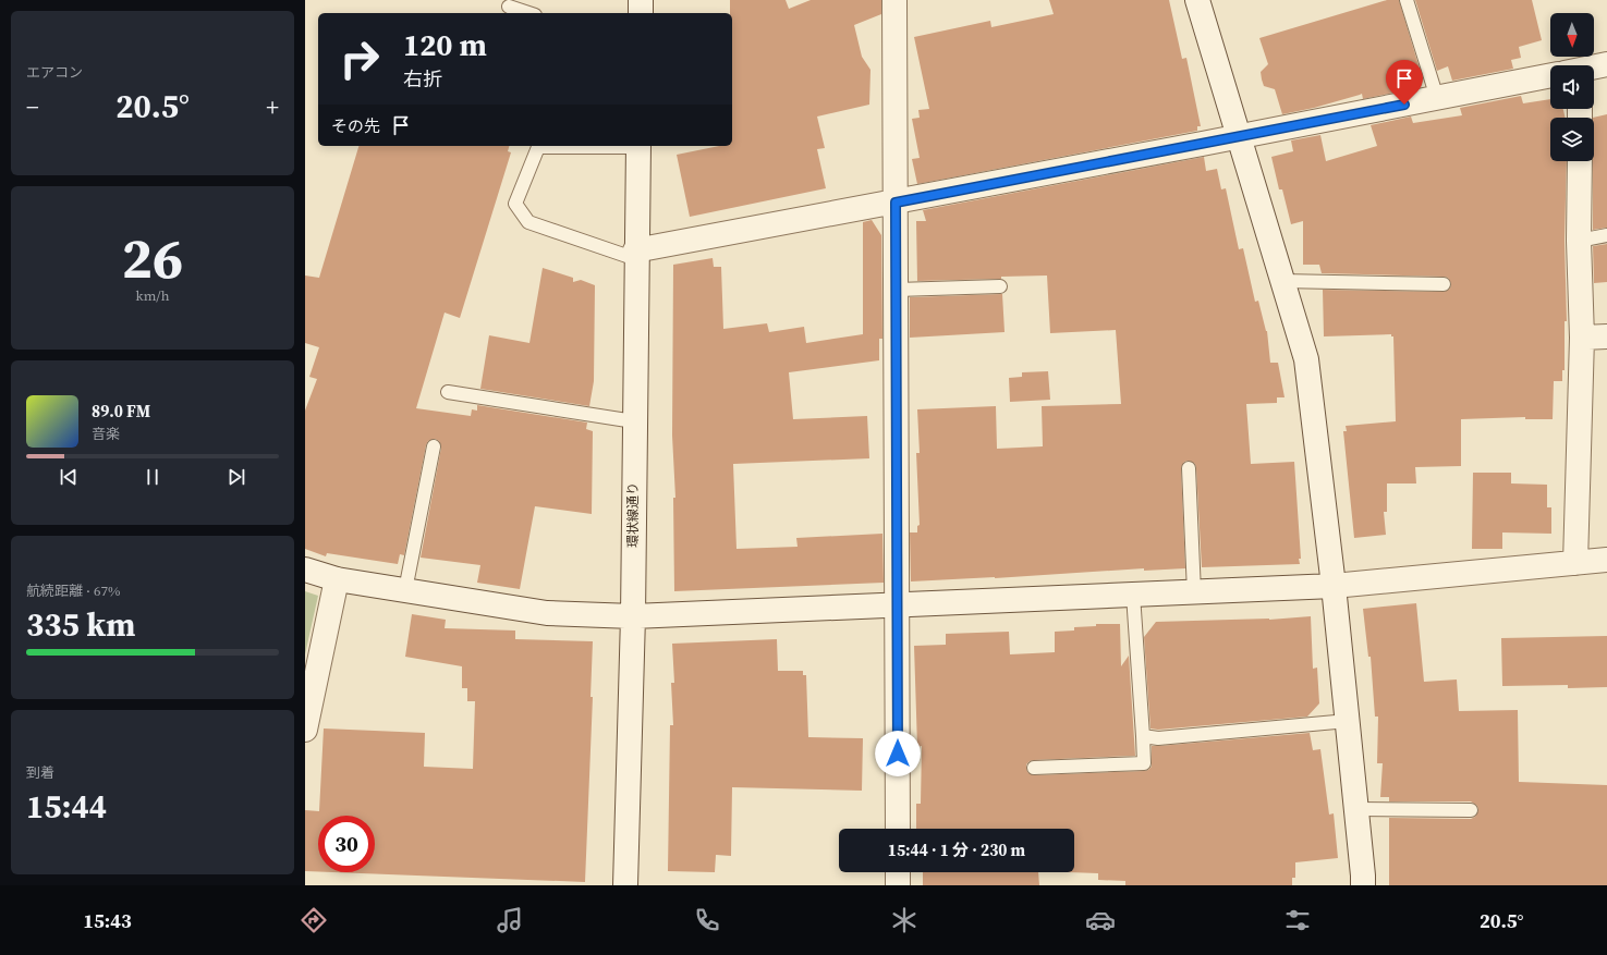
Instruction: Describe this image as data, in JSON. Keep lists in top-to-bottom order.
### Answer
{
  "streets": {
    "street": ["環状線通り"]
  },
  "north": "bottom",
  "page": {
    "tile": [
      "エアコン",
      ["26", "km/h"],
      ["航続距離 · 67%", "335 km"],
      ["到着", "15:44"]
    ],
    "turn": ["120 m", "右折"],
    "heat": ["−", "20.5°", "+"],
    "then": "その先",
    "song": ["89.0 FM", "音楽"],
    "limit": "30",
    "trip": "15:44 · 1 分 · 230 m",
    "tabs": ["15:43", "20.5°"]
  }
}
